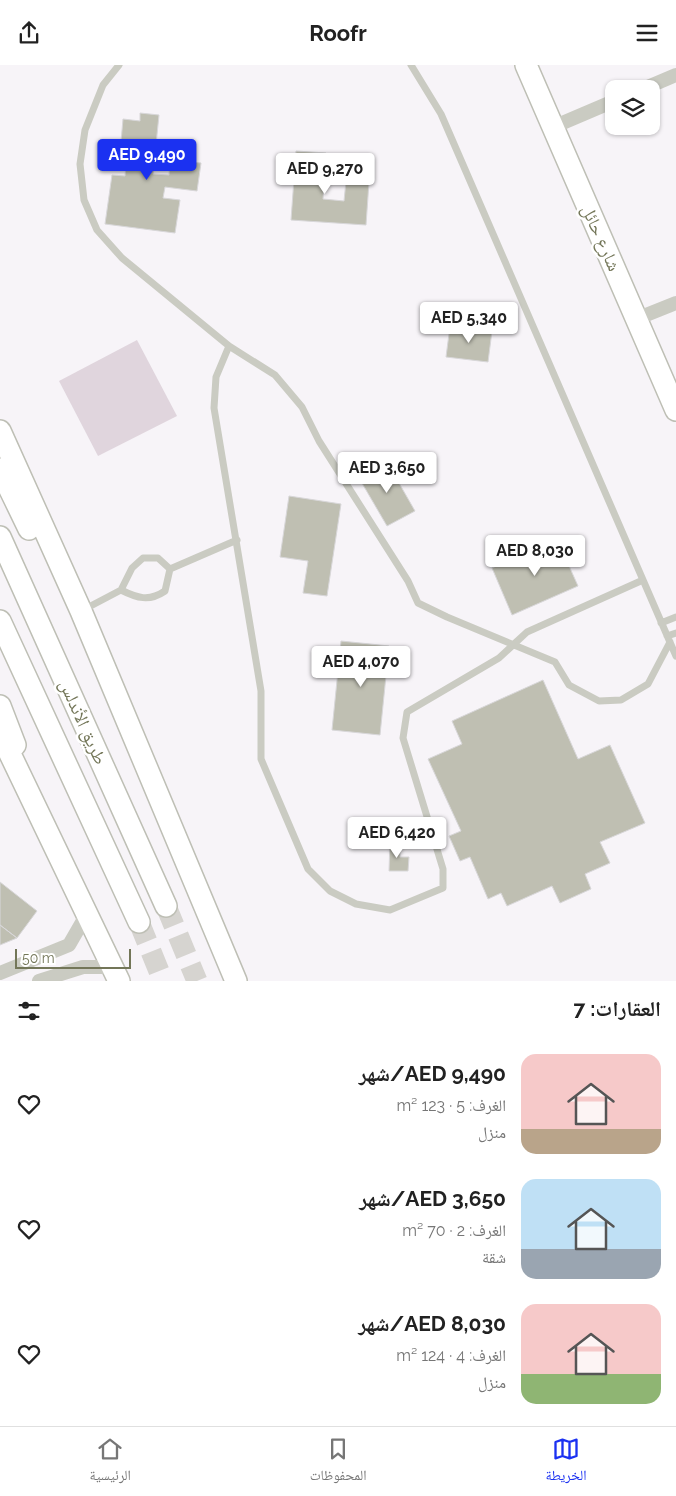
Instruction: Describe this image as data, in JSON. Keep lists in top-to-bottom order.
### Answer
{
  "streets": {
    "main road": ["شارع حائل", "طريق الأندلس"]
  },
  "scale_bar": "50 m",
  "page": {
    "header": "Roofr",
    "price": [
      "AED 9,490",
      "AED 9,270",
      "AED 5,340",
      "AED 3,650",
      "AED 8,030",
      "AED 4,070",
      "AED 6,420"
    ],
    "scale": "50 m",
    "heading": "العقارات: 7",
    "list": [
      {
        "name": "AED 9,490/شهر",
        "note": "الغرف: 5 · 123 m² · منزل"
      },
      {
        "name": "AED 3,650/شهر",
        "note": "الغرف: 2 · 70 m² · شقة"
      },
      {
        "name": "AED 8,030/شهر",
        "note": "الغرف: 4 · 124 m² · منزل"
      }
    ],
    "tabs": ["الخريطة", "المحفوظات", "الرئيسية"]
  }
}
